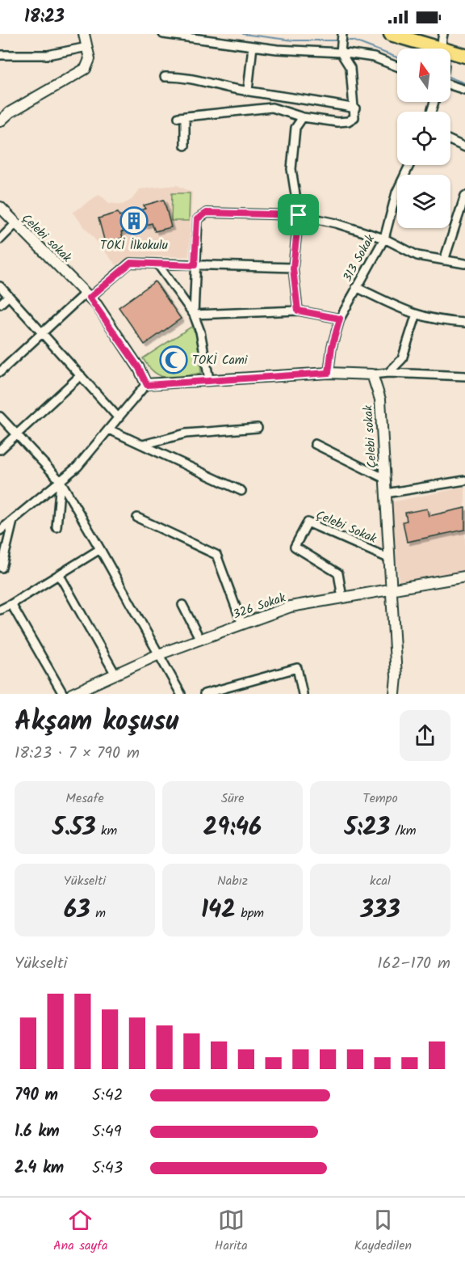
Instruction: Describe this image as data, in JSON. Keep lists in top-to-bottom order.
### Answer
{
  "streets": {
    "street": [
      "Çelebi sokak",
      "313 Sokak",
      "Çelebi Sokak",
      "326 Sokak"
    ]
  },
  "crossings": [
    ["Çelebi sokak", "Çelebi Sokak"],
    ["Çelebi sokak", "326 Sokak"],
    ["Çelebi Sokak", "326 Sokak"]
  ],
  "places": {
    "building": ["TOKİ İlkokulu"],
    "mosque": ["TOKİ Cami"]
  },
  "north": "top",
  "page": {
    "status": "18:23",
    "heading": ["Akşam koşusu", "18:23 · 7 × 790 m"],
    "stats": [
      ["Mesafe", "5.53 km"],
      ["Süre", "29:46"],
      ["Tempo", "5:23 /km"],
      ["Yükselti", "63 m"],
      ["Nabız", "142 bpm"],
      ["kcal", "333"]
    ],
    "chart": ["Yükselti", "162–170 m"],
    "list": [
      {
        "name": "790 m",
        "note": "5:42"
      },
      {
        "name": "1.6 km",
        "note": "5:49"
      },
      {
        "name": "2.4 km",
        "note": "5:43"
      }
    ],
    "tabs": ["Ana sayfa", "Harita", "Kaydedilen"]
  }
}
